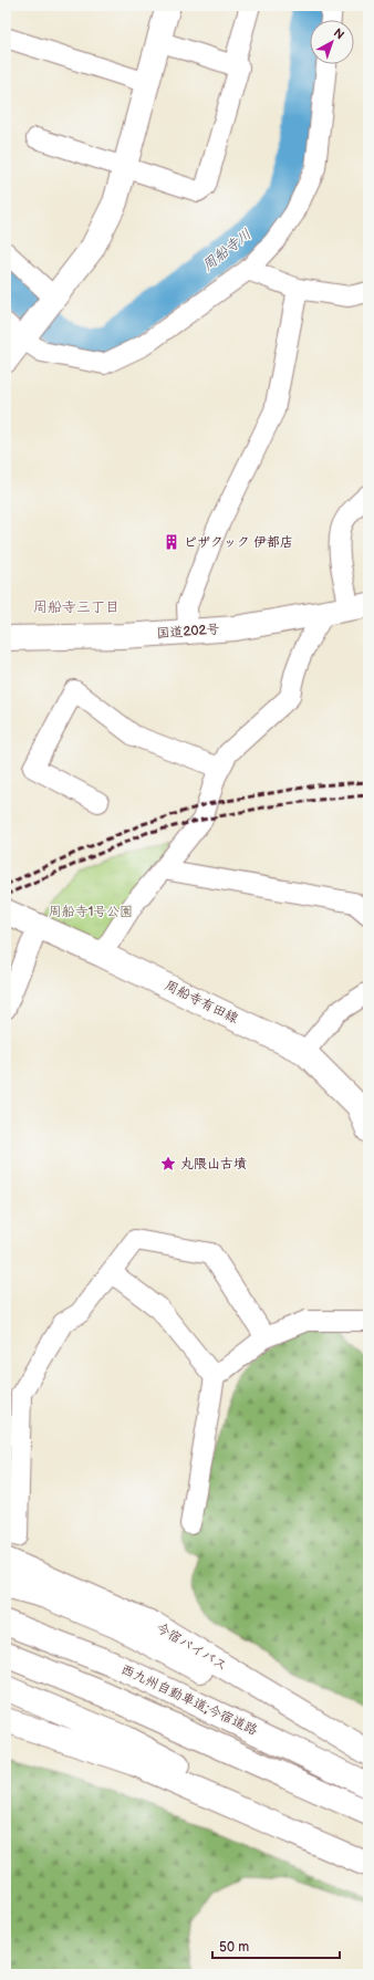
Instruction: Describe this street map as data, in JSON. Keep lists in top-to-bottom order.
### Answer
{
  "streets": {
    "main road": [
      "国道202号",
      "周船寺有田線",
      "今宿バイパス",
      "西九州自動車道;今宿道路"
    ]
  },
  "districts": ["周船寺三丁目"],
  "water": ["周船寺川"],
  "parks": ["周船寺1号公園"],
  "places": {
    "building": ["ピザクック 伊都店"],
    "place": ["丸隈山古墳"]
  },
  "scale_bar": "50 m",
  "north": "top right"
}
